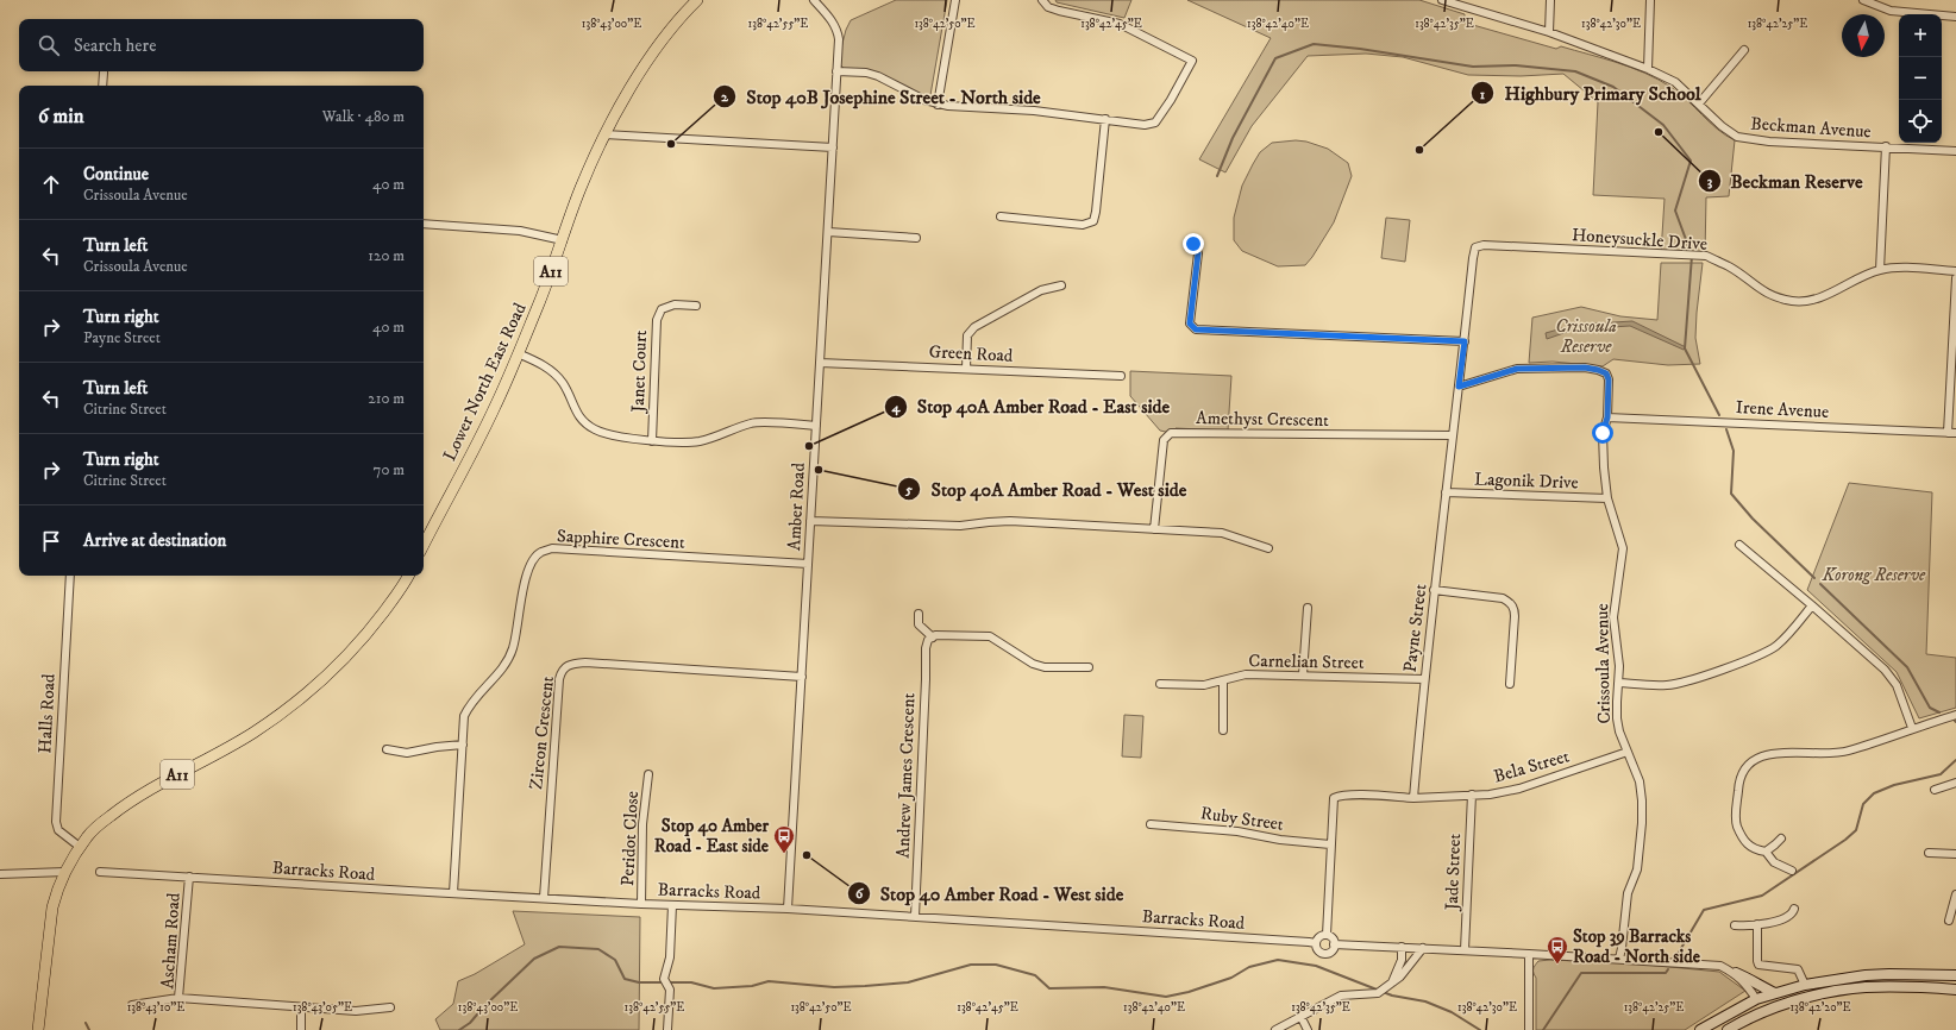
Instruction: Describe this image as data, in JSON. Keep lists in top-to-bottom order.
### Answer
{
  "streets": {
    "main road": ["A11", "Lower North East Road"],
    "street": [
      "Beckman Avenue",
      "Honeysuckle Drive",
      "Green Road",
      "Janet Court",
      "Irene Avenue",
      "Amethyst Crescent",
      "Lagonik Drive",
      "Amber Road",
      "Sapphire Crescent",
      "Payne Street",
      "Carnelian Street",
      "Crissoula Avenue",
      "Halls Road",
      "Zircon Crescent",
      "Bela Street",
      "Andrew James Crescent",
      "Ruby Street",
      "Peridot Close",
      "Barracks Road",
      "Jade Street",
      "Ascham Road"
    ]
  },
  "crossings": [
    ["Honeysuckle Drive", "Payne Street"],
    ["A11", "Halls Road"],
    ["Green Road", "Amber Road"],
    ["Irene Avenue", "Crissoula Avenue"],
    ["Amethyst Crescent", "Payne Street"],
    ["Lagonik Drive", "Payne Street"],
    ["Lagonik Drive", "Crissoula Avenue"],
    ["Amber Road", "Sapphire Crescent"],
    ["Amber Road", "Zircon Crescent"],
    ["Amber Road", "Barracks Road"],
    ["Sapphire Crescent", "Barracks Road"],
    ["Payne Street", "Carnelian Street"],
    ["Payne Street", "Crissoula Avenue"],
    ["Payne Street", "Bela Street"],
    ["Crissoula Avenue", "Bela Street"],
    ["Zircon Crescent", "Barracks Road"],
    ["Bela Street", "Jade Street"],
    ["Andrew James Crescent", "Barracks Road"],
    ["Peridot Close", "Barracks Road"],
    ["Barracks Road", "Ascham Road"]
  ],
  "parks": ["Crissoula Reserve", "Korong Reserve"],
  "places": {
    "other": [
      "Beckman Reserve",
      "Stop 40B Josephine Street - North side",
      "Highbury Primary School",
      "Stop 40A Amber Road - East side",
      "Stop 40A Amber Road - West side",
      "Stop 40 Amber Road - West side"
    ],
    "bus stop": ["Stop 40 Amber Road - East side", "Stop 39 Barracks Road - North side"]
  },
  "north": "bottom",
  "page": {
    "map_buttons": ["+", "−"],
    "search": "Search here",
    "heading": ["6 min", "Walk · 480 m"],
    "list": [
      ["Continue", "Crissoula Avenue", "40 m"],
      ["Turn left", "Crissoula Avenue", "120 m"],
      ["Turn right", "Payne Street", "40 m"],
      ["Turn left", "Citrine Street", "210 m"],
      ["Turn right", "Citrine Street", "70 m"],
      "Arrive at destination"
    ]
  },
  "coordinates": [
    "138°43'00\"E",
    "138°42'55\"E",
    "138°42'50\"E",
    "138°42'45\"E",
    "138°42'40\"E",
    "138°42'35\"E",
    "138°42'30\"E",
    "138°42'25\"E",
    "138°43'10\"E",
    "138°43'05\"E",
    "138°42'20\"E"
  ]
}
